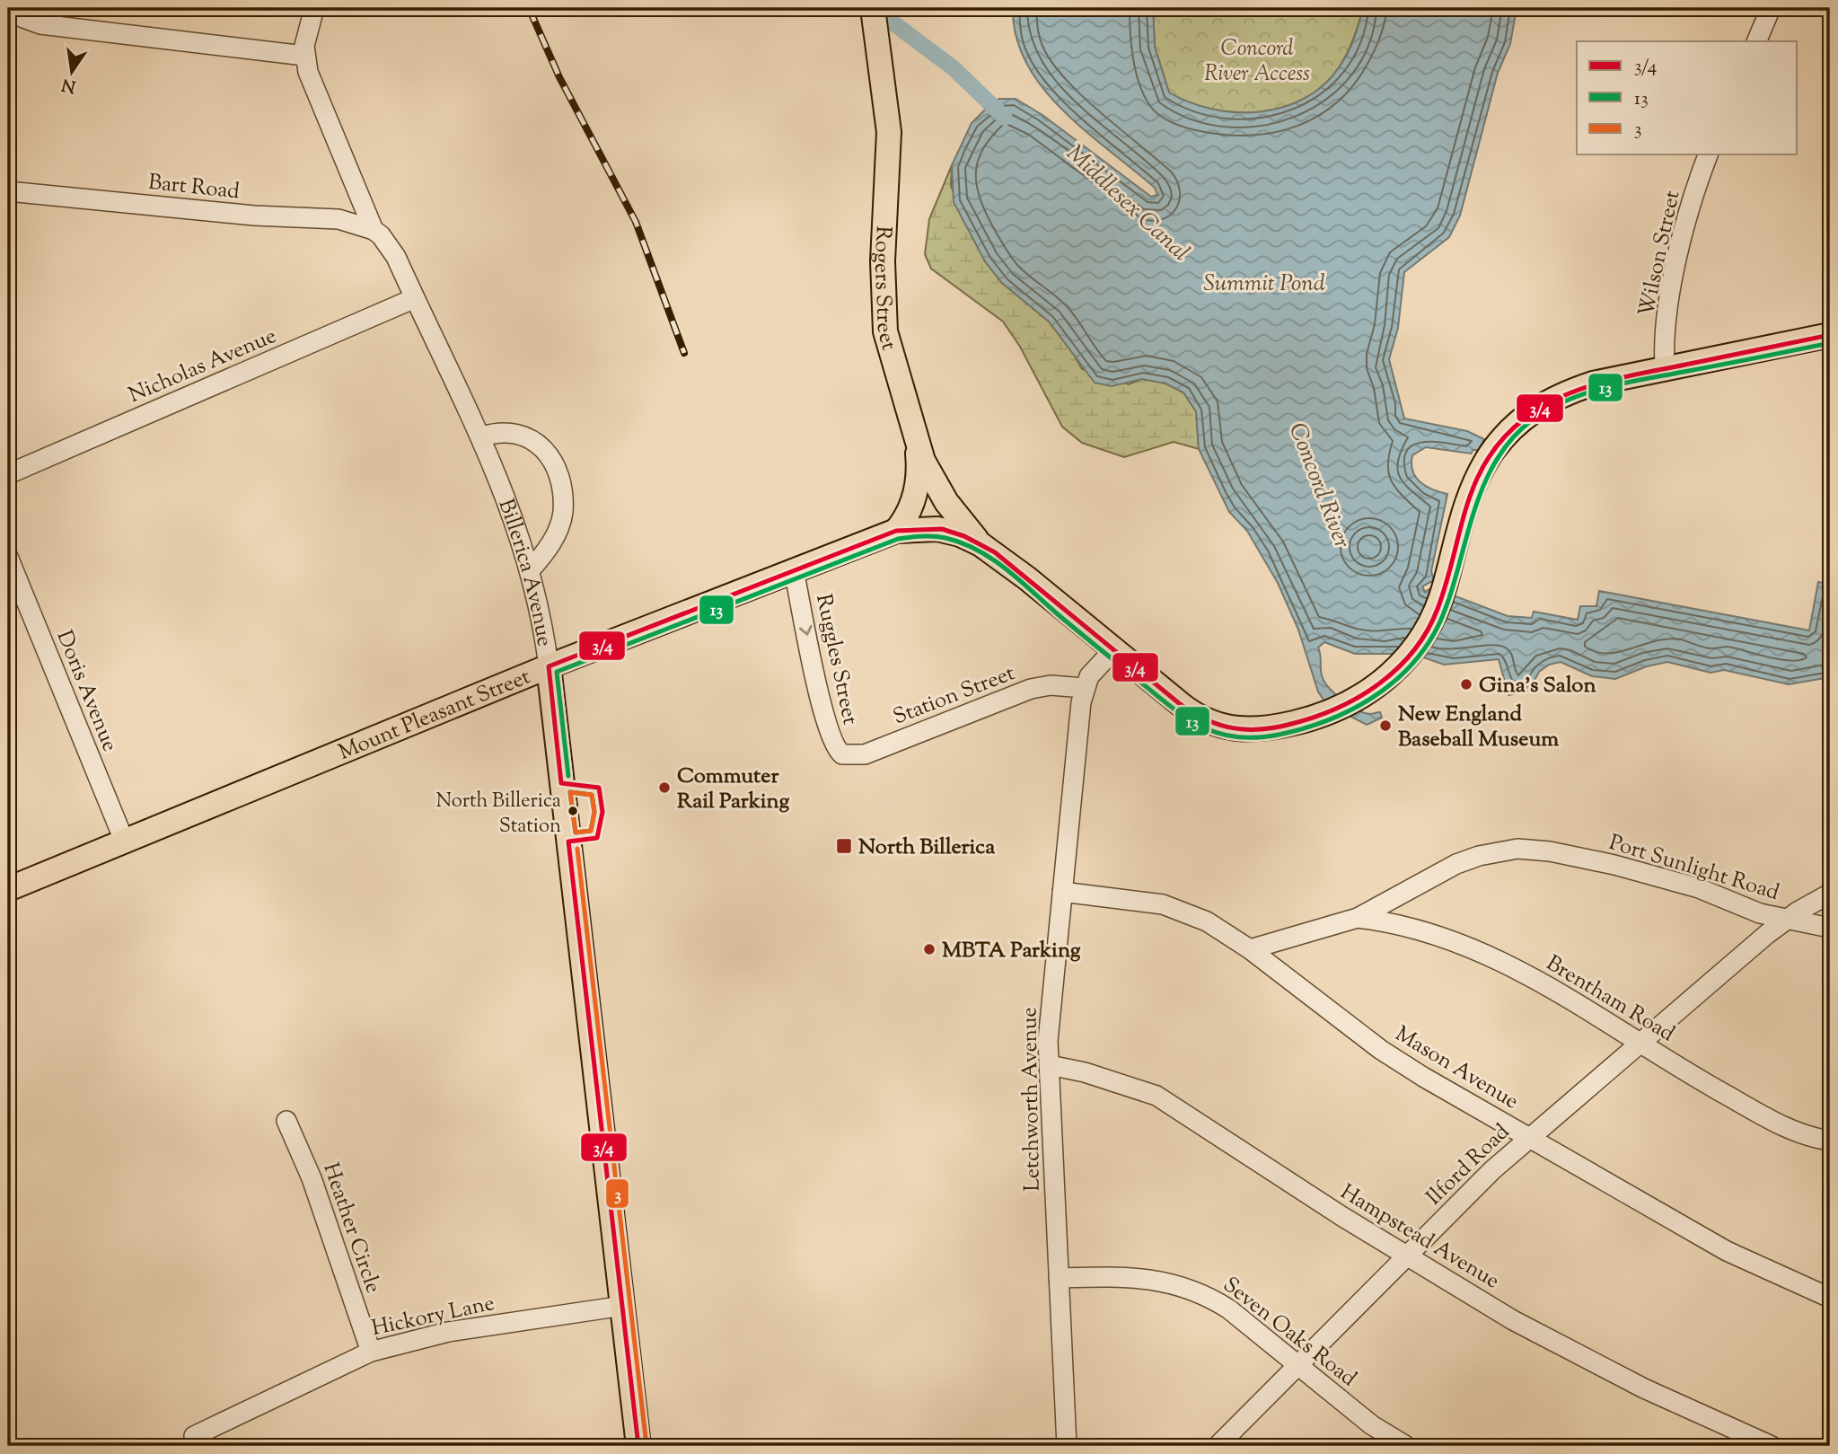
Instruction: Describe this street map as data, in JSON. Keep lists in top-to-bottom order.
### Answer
{
  "streets": {
    "main road": ["Rogers Street", "Billerica Avenue", "Mount Pleasant Street"],
    "street": [
      "Bart Road",
      "Wilson Street",
      "Nicholas Avenue",
      "Ruggles Street",
      "Doris Avenue",
      "Station Street",
      "Port Sunlight Road",
      "Brentham Road",
      "Mason Avenue",
      "Letchworth Avenue",
      "Ilford Road",
      "Heather Circle",
      "Hampstead Avenue",
      "Hickory Lane",
      "Seven Oaks Road"
    ]
  },
  "crossings": [
    ["Bart Road", "Billerica Avenue"],
    ["Rogers Street", "Mount Pleasant Street"],
    ["Nicholas Avenue", "Billerica Avenue"],
    ["Billerica Avenue", "Mount Pleasant Street"],
    ["Billerica Avenue", "Hickory Lane"],
    ["Ruggles Street", "Station Street"],
    ["Ruggles Street", "Mount Pleasant Street"],
    ["Doris Avenue", "Mount Pleasant Street"],
    ["Station Street", "Letchworth Avenue"],
    ["Port Sunlight Road", "Brentham Road"],
    ["Port Sunlight Road", "Ilford Road"],
    ["Brentham Road", "Ilford Road"],
    ["Mason Avenue", "Letchworth Avenue"],
    ["Mason Avenue", "Ilford Road"],
    ["Letchworth Avenue", "Hampstead Avenue"],
    ["Letchworth Avenue", "Seven Oaks Road"],
    ["Ilford Road", "Hampstead Avenue"],
    ["Ilford Road", "Seven Oaks Road"],
    ["Heather Circle", "Hickory Lane"]
  ],
  "one_way": ["Ruggles Street"],
  "water": ["Middlesex Canal", "Summit Pond", "Concord River"],
  "parks": ["Concord River Access"],
  "places": {
    "other": [
      "Gina's Salon",
      "New England Baseball Museum",
      "Commuter Rail Parking",
      "North Billerica Station",
      "MBTA Parking"
    ],
    "transit": ["North Billerica"]
  },
  "lines": ["transit line 3/4", "transit line 13", "transit line 3"],
  "legend": ["3/4", "13", "3"],
  "north": "bottom"
}
